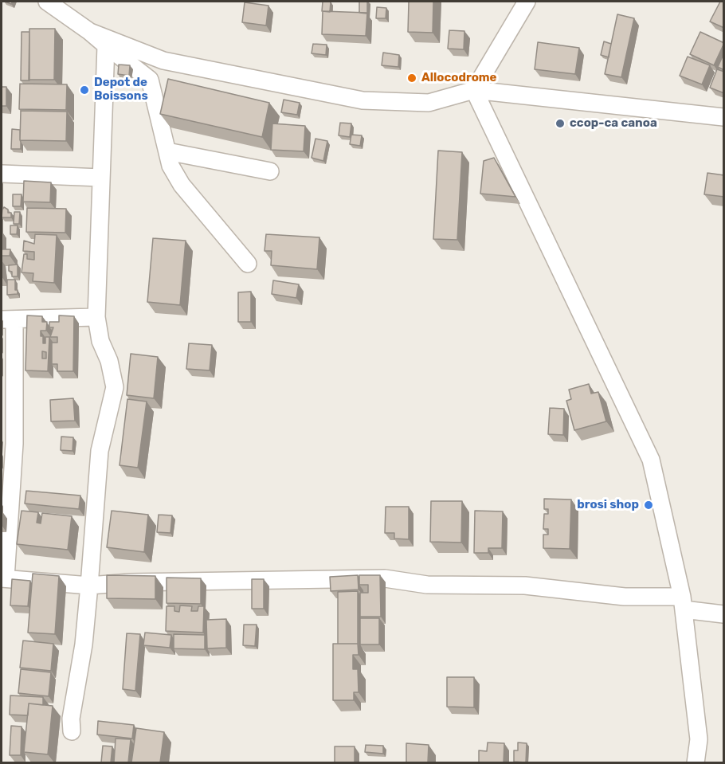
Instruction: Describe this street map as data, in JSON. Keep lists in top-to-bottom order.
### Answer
{
  "places": [
    "Allocodrome",
    "Depot de Boissons",
    "ccop-ca canoa",
    "brosi shop"
  ]
}
